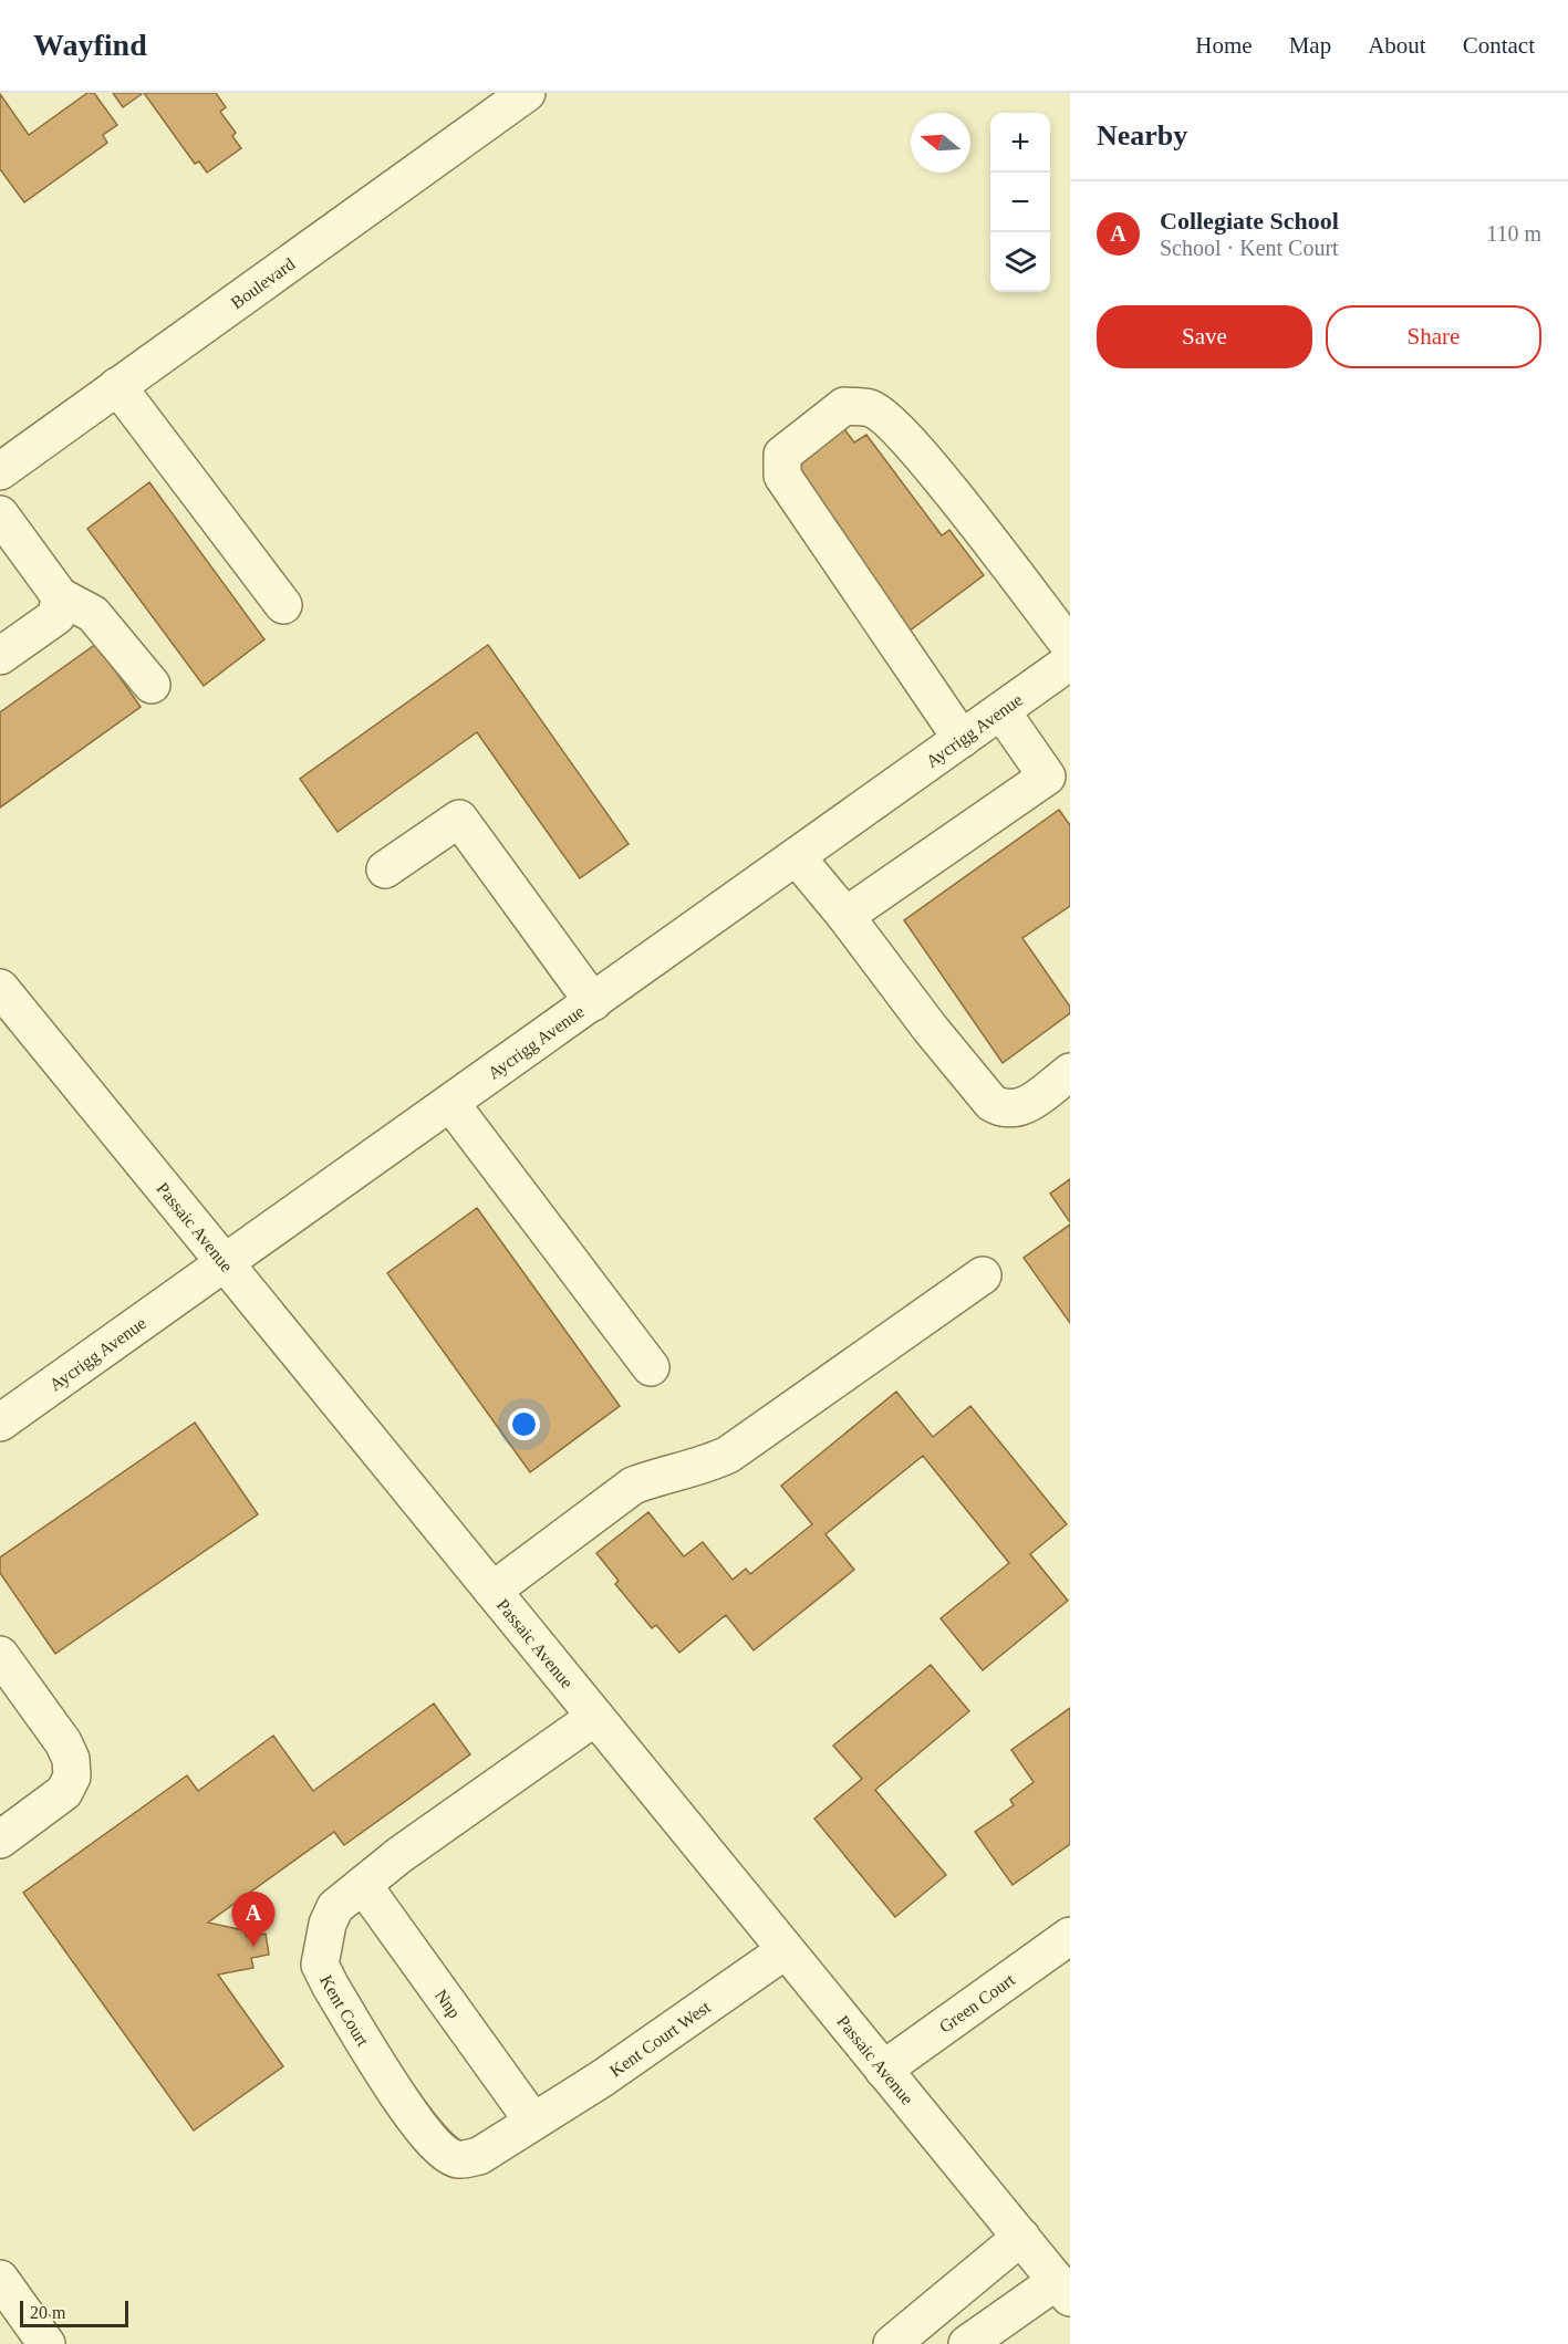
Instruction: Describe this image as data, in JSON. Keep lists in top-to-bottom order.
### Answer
{
  "streets": {
    "street": [
      "Boulevard",
      "Aycrigg Avenue",
      "Passaic Avenue",
      "Green Court",
      "Nnp",
      "Kent Court",
      "Kent Court West"
    ]
  },
  "crossings": [
    ["Aycrigg Avenue", "Passaic Avenue"],
    ["Passaic Avenue", "Green Court"],
    ["Passaic Avenue", "Kent Court"],
    ["Passaic Avenue", "Kent Court West"],
    ["Nnp", "Kent Court"],
    ["Nnp", "Kent Court West"],
    ["Kent Court", "Kent Court West"]
  ],
  "scale_bar": "20 m",
  "north": "left",
  "page": {
    "header": "Wayfind",
    "nav": [
      "Home",
      "Map",
      "About",
      "Contact"
    ],
    "heading": "Nearby",
    "map_buttons": ["+", "−"],
    "list": [
      {
        "mark": "A",
        "name": "Collegiate School",
        "note": "School · Kent Court",
        "value": "110 m"
      }
    ],
    "buttons": ["Save", "Share"],
    "pins": "A",
    "scale": "20 m"
  }
}
